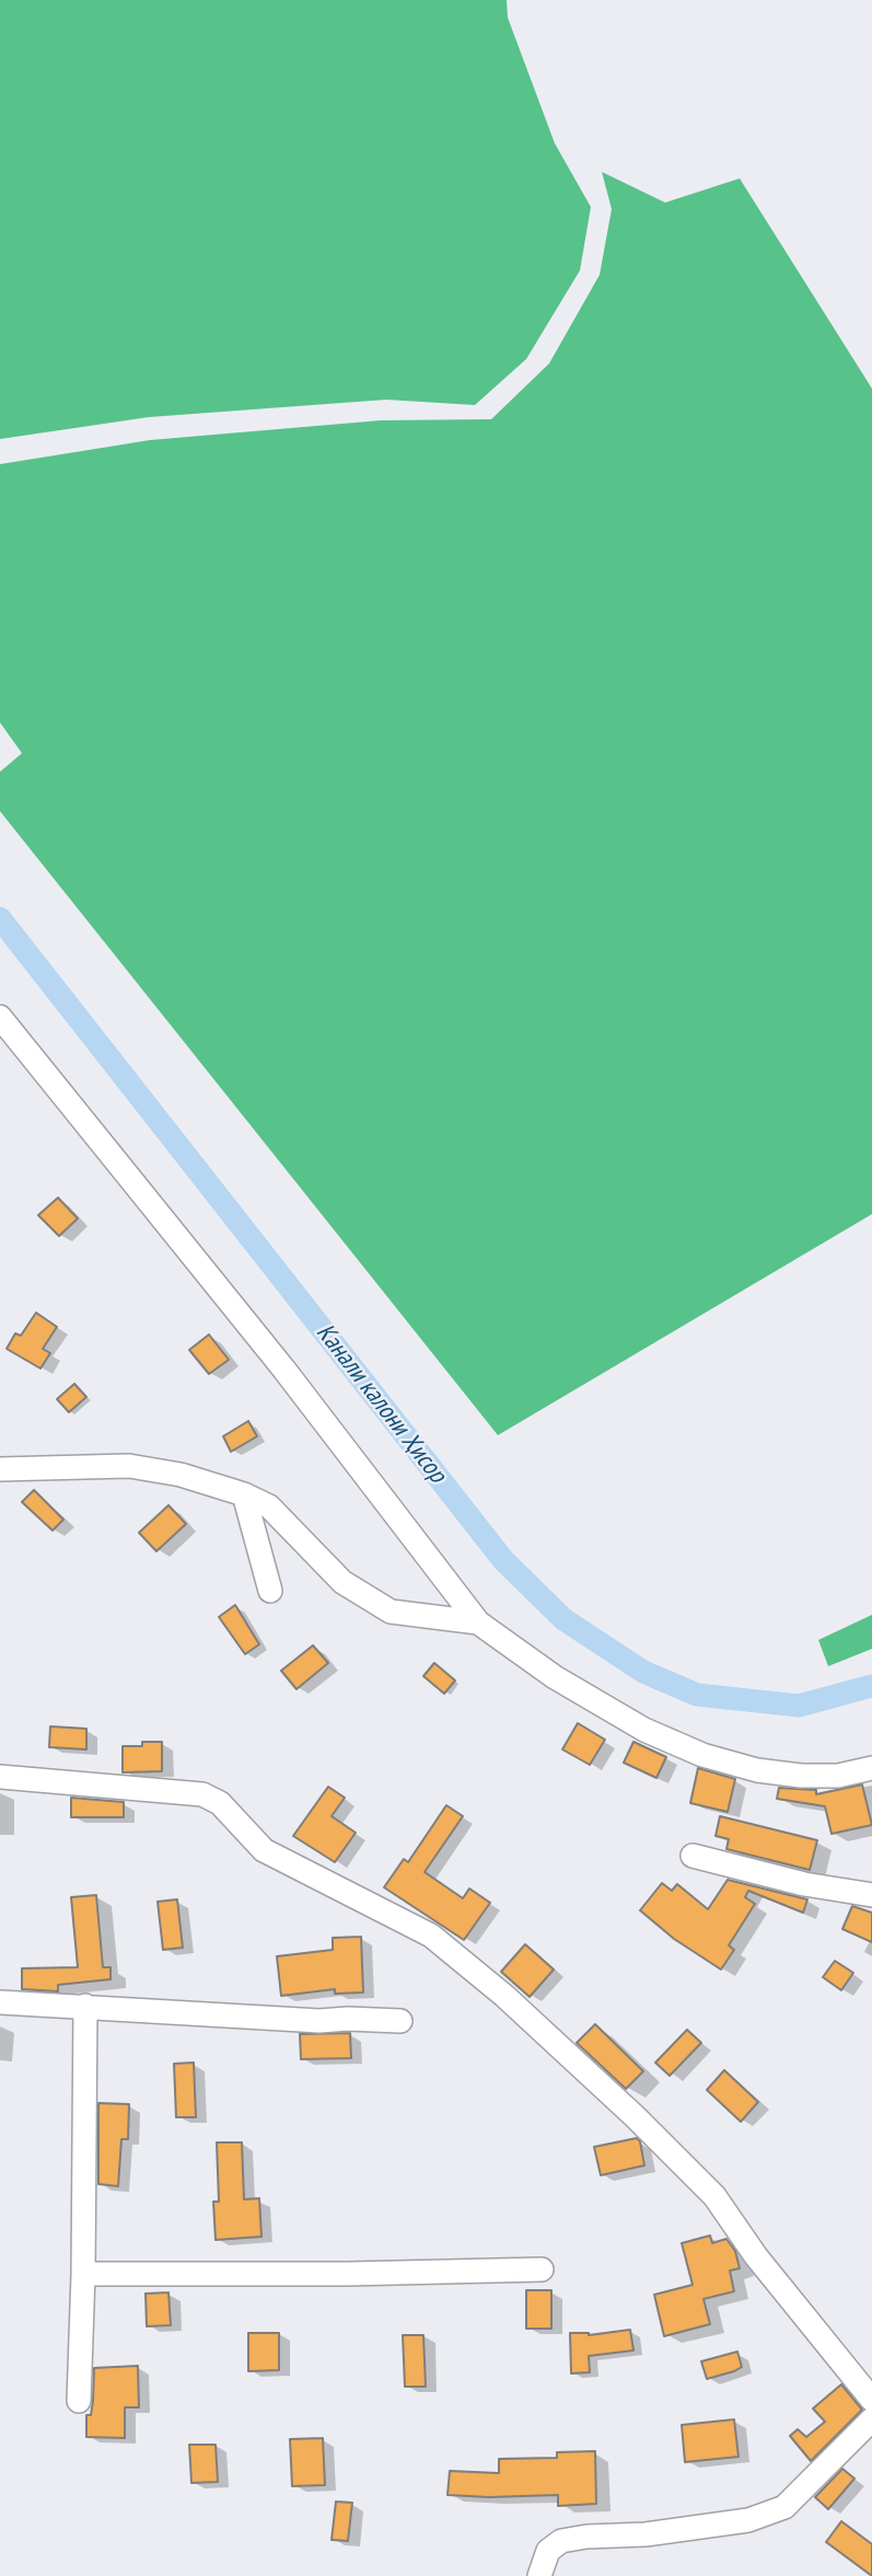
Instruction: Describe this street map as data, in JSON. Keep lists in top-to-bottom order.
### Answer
{
  "water": ["Канали калони Ҳисор"]
}
